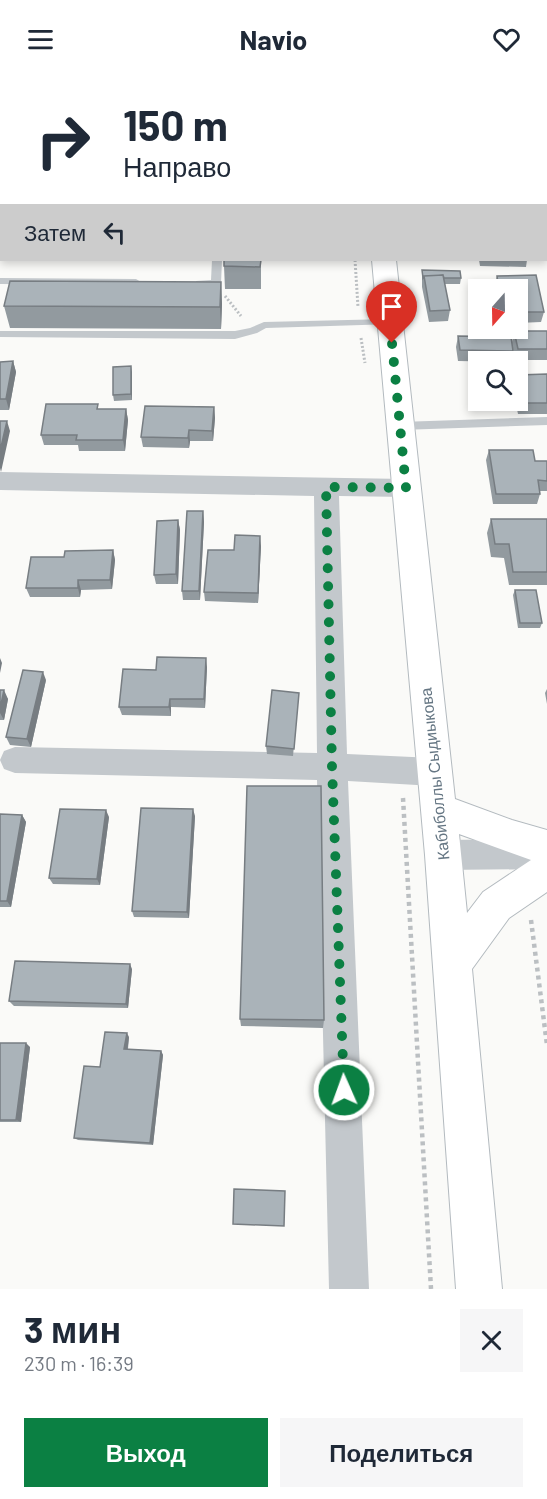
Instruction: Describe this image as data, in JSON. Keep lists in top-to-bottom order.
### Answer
{
  "streets": {
    "street": ["Кабиболлы Сыдиыкова"]
  },
  "north": "bottom",
  "page": {
    "header": "Navio",
    "turn": ["150 m", "Направо"],
    "then": "Затем",
    "heading": ["3 мин", "230 m · 16:39"],
    "buttons": ["Выход", "Поделиться"]
  }
}
